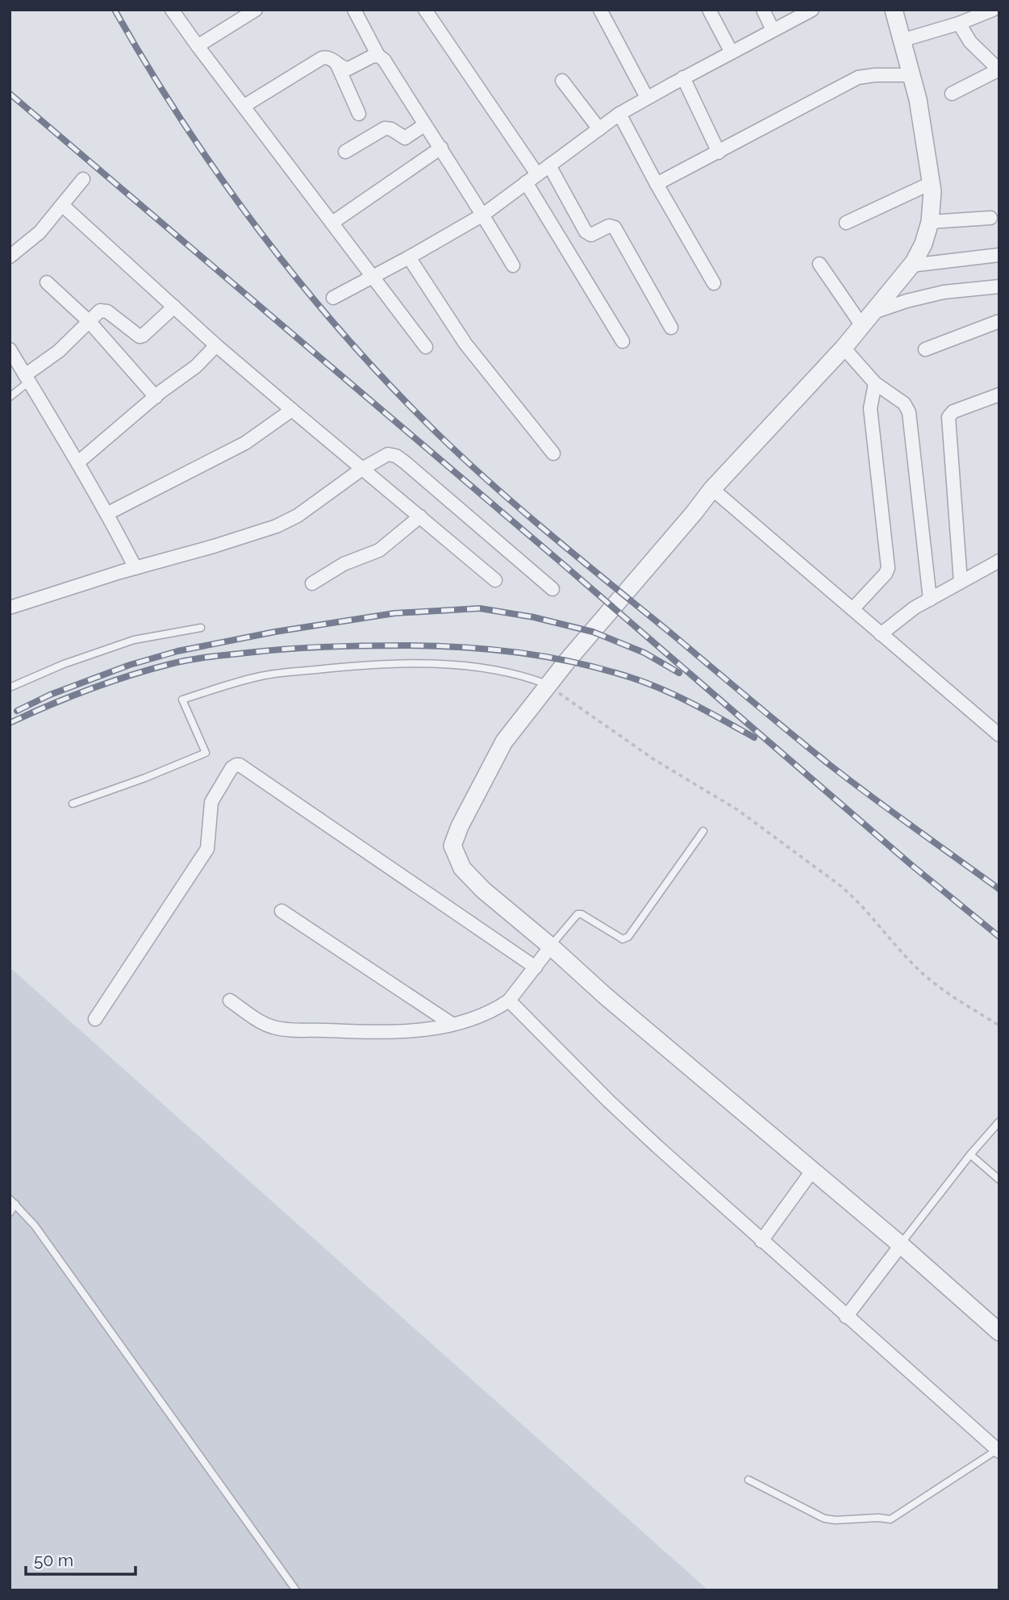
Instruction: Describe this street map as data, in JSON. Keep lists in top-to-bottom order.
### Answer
{
  "scale_bar": "50 m"
}
